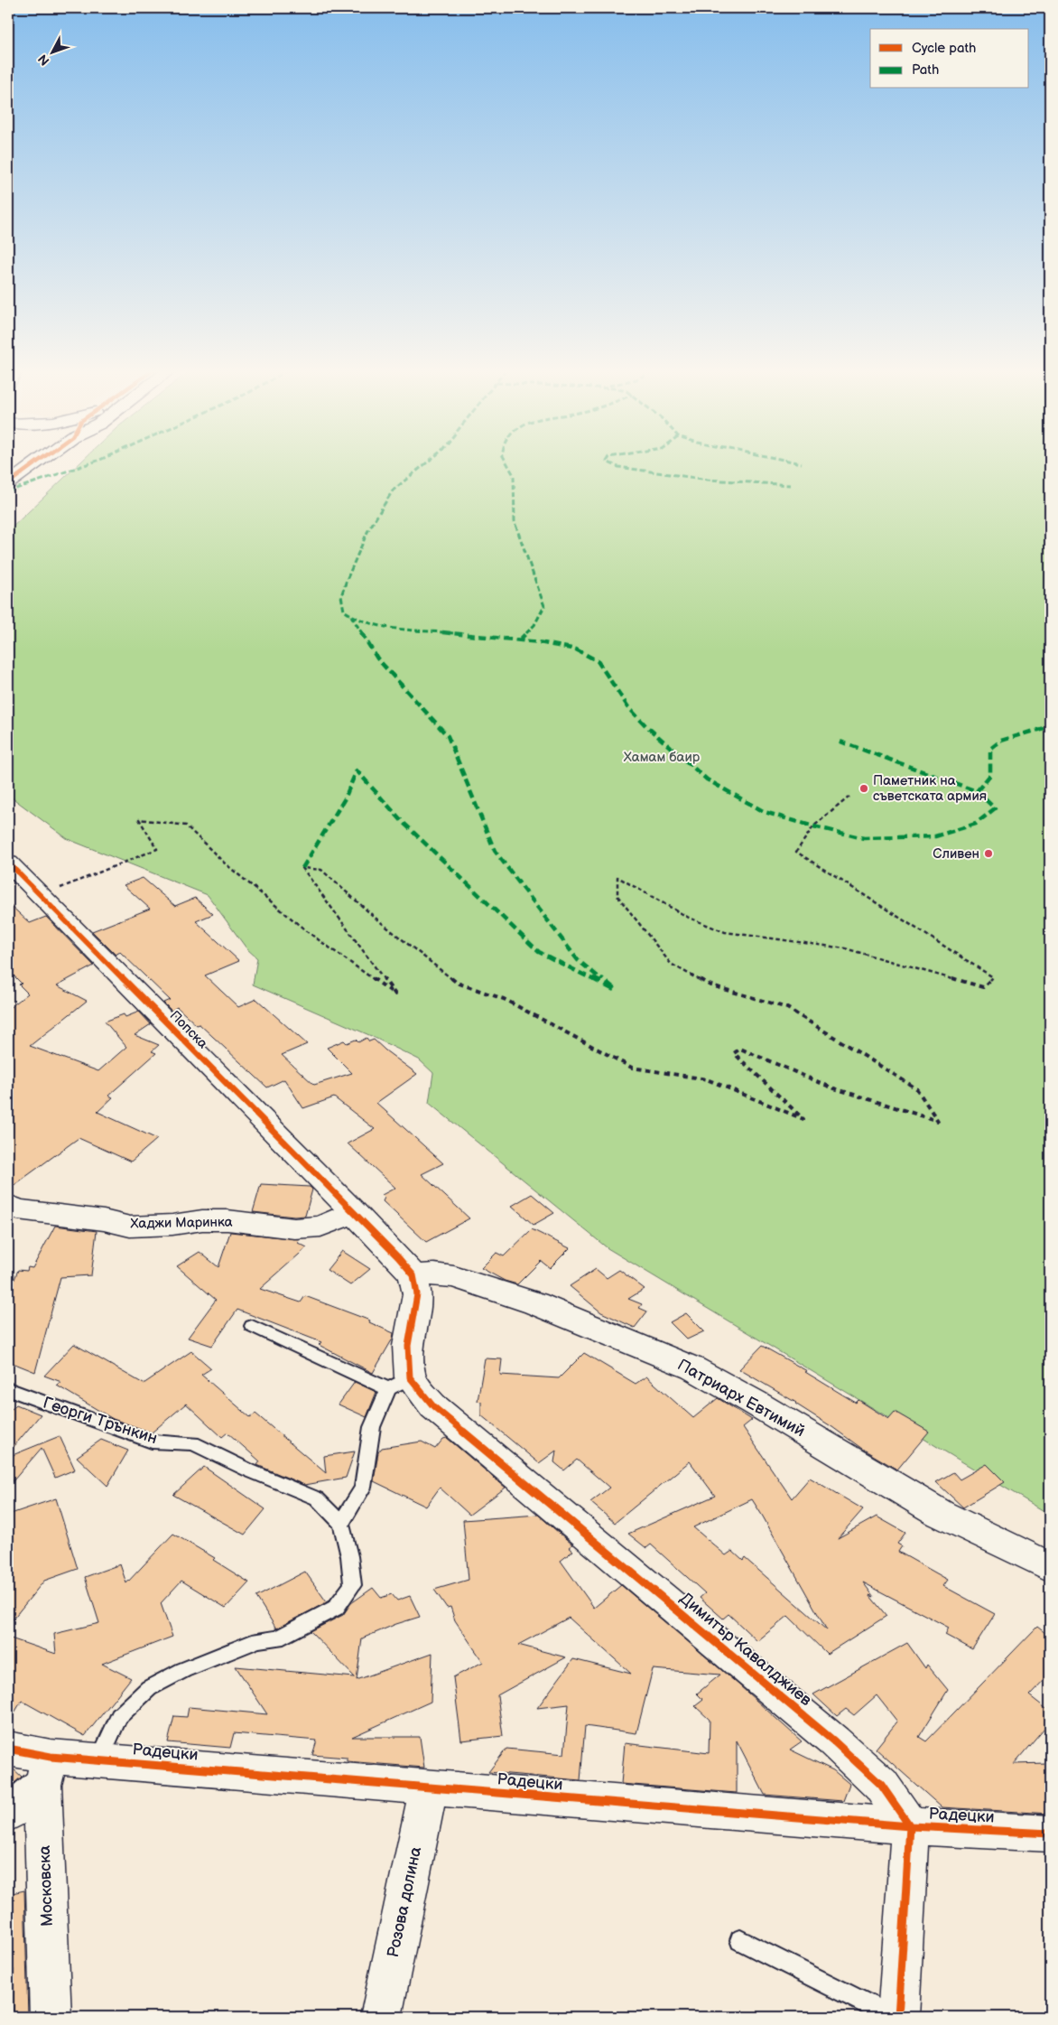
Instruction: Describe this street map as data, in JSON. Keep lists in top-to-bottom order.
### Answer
{
  "streets": {
    "street": [
      "Попска",
      "Хаджи Маринка",
      "Патриарх Евтимий",
      "Димитър Кавалджиев",
      "Радецки",
      "Московска",
      "Розова долина"
    ],
    "lane": ["Георги Трънкин"]
  },
  "crossings": [
    ["Попска", "Хаджи Маринка"],
    ["Попска", "Патриарх Евтимий"],
    ["Димитър Кавалджиев", "Радецки"],
    ["Радецки", "Московска"],
    ["Радецки", "Розова долина"]
  ],
  "parks": ["Хамам баир"],
  "places": ["Паметник на съветската армия", "Сливен"],
  "legend": ["Cycle path", "Path"],
  "north": "bottom left"
}
